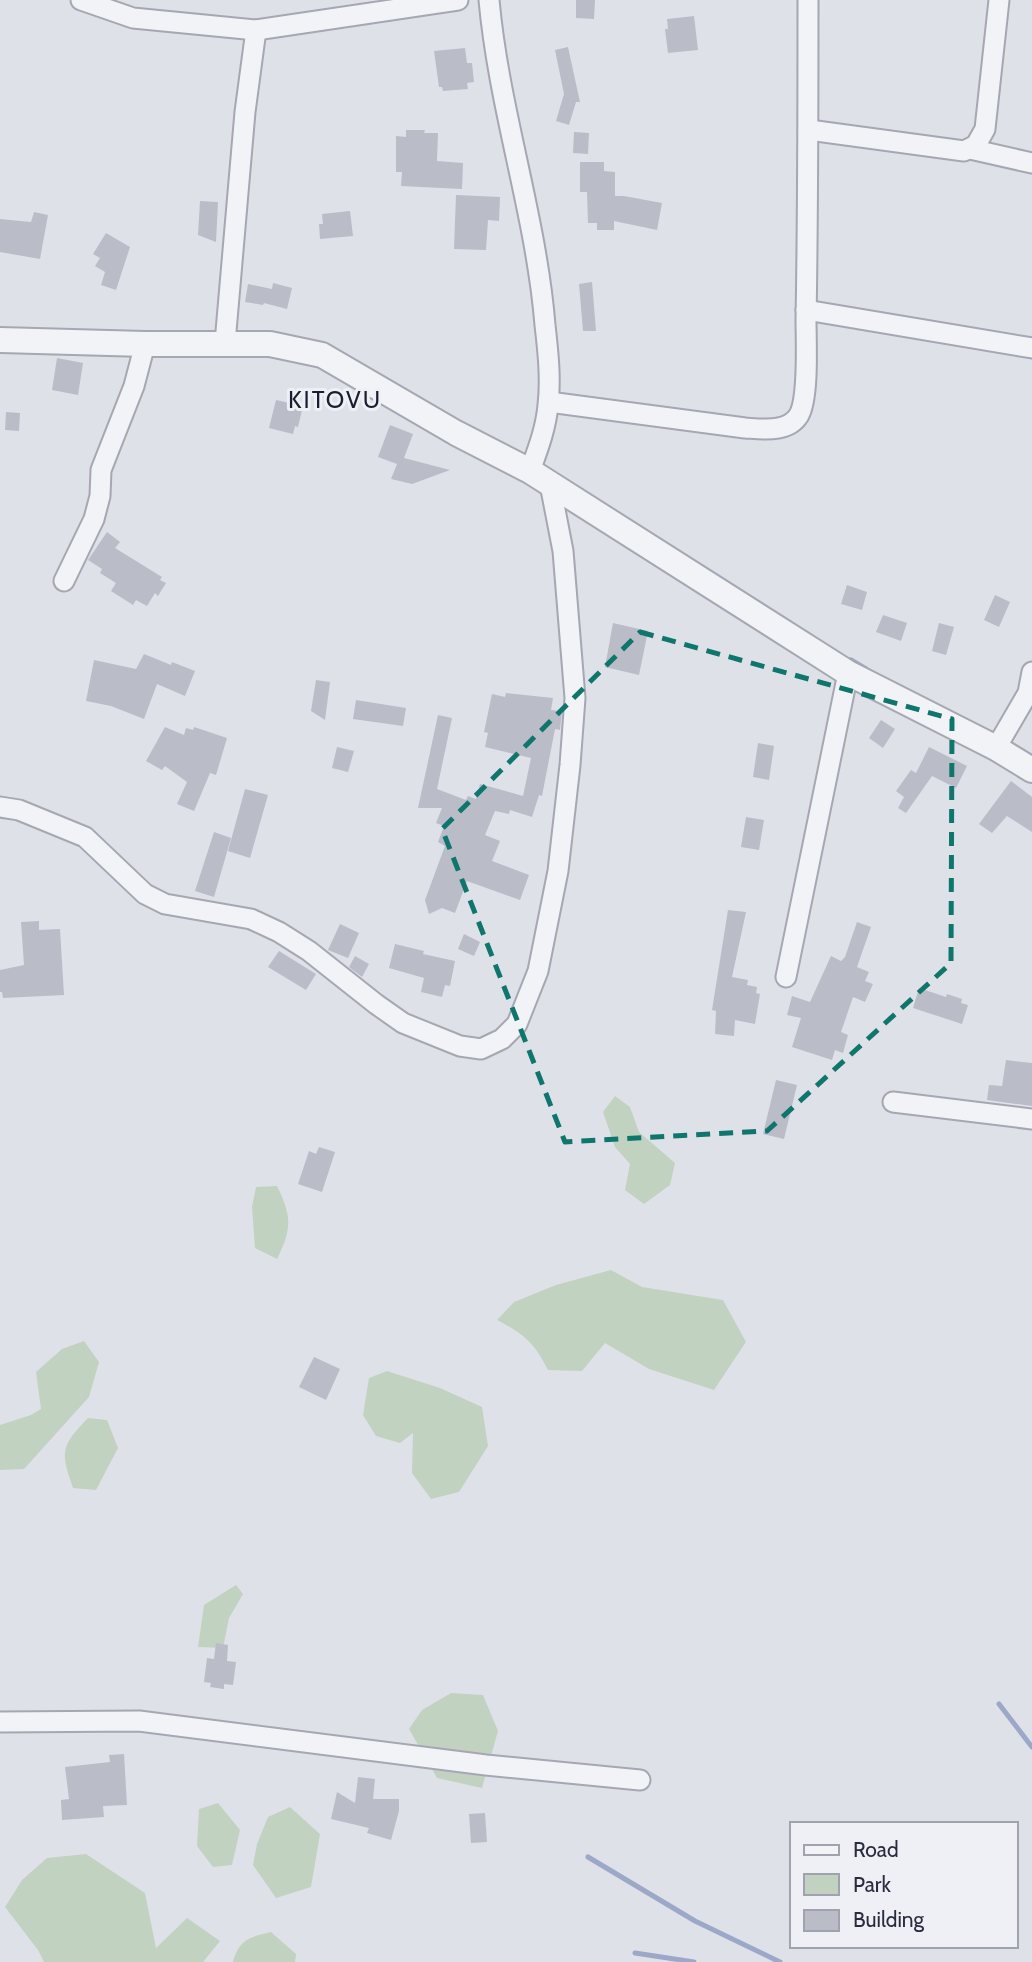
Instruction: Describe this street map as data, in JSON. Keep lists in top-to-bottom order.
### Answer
{
  "districts": ["KITOVU"],
  "legend": ["Road", "Park", "Building"]
}
